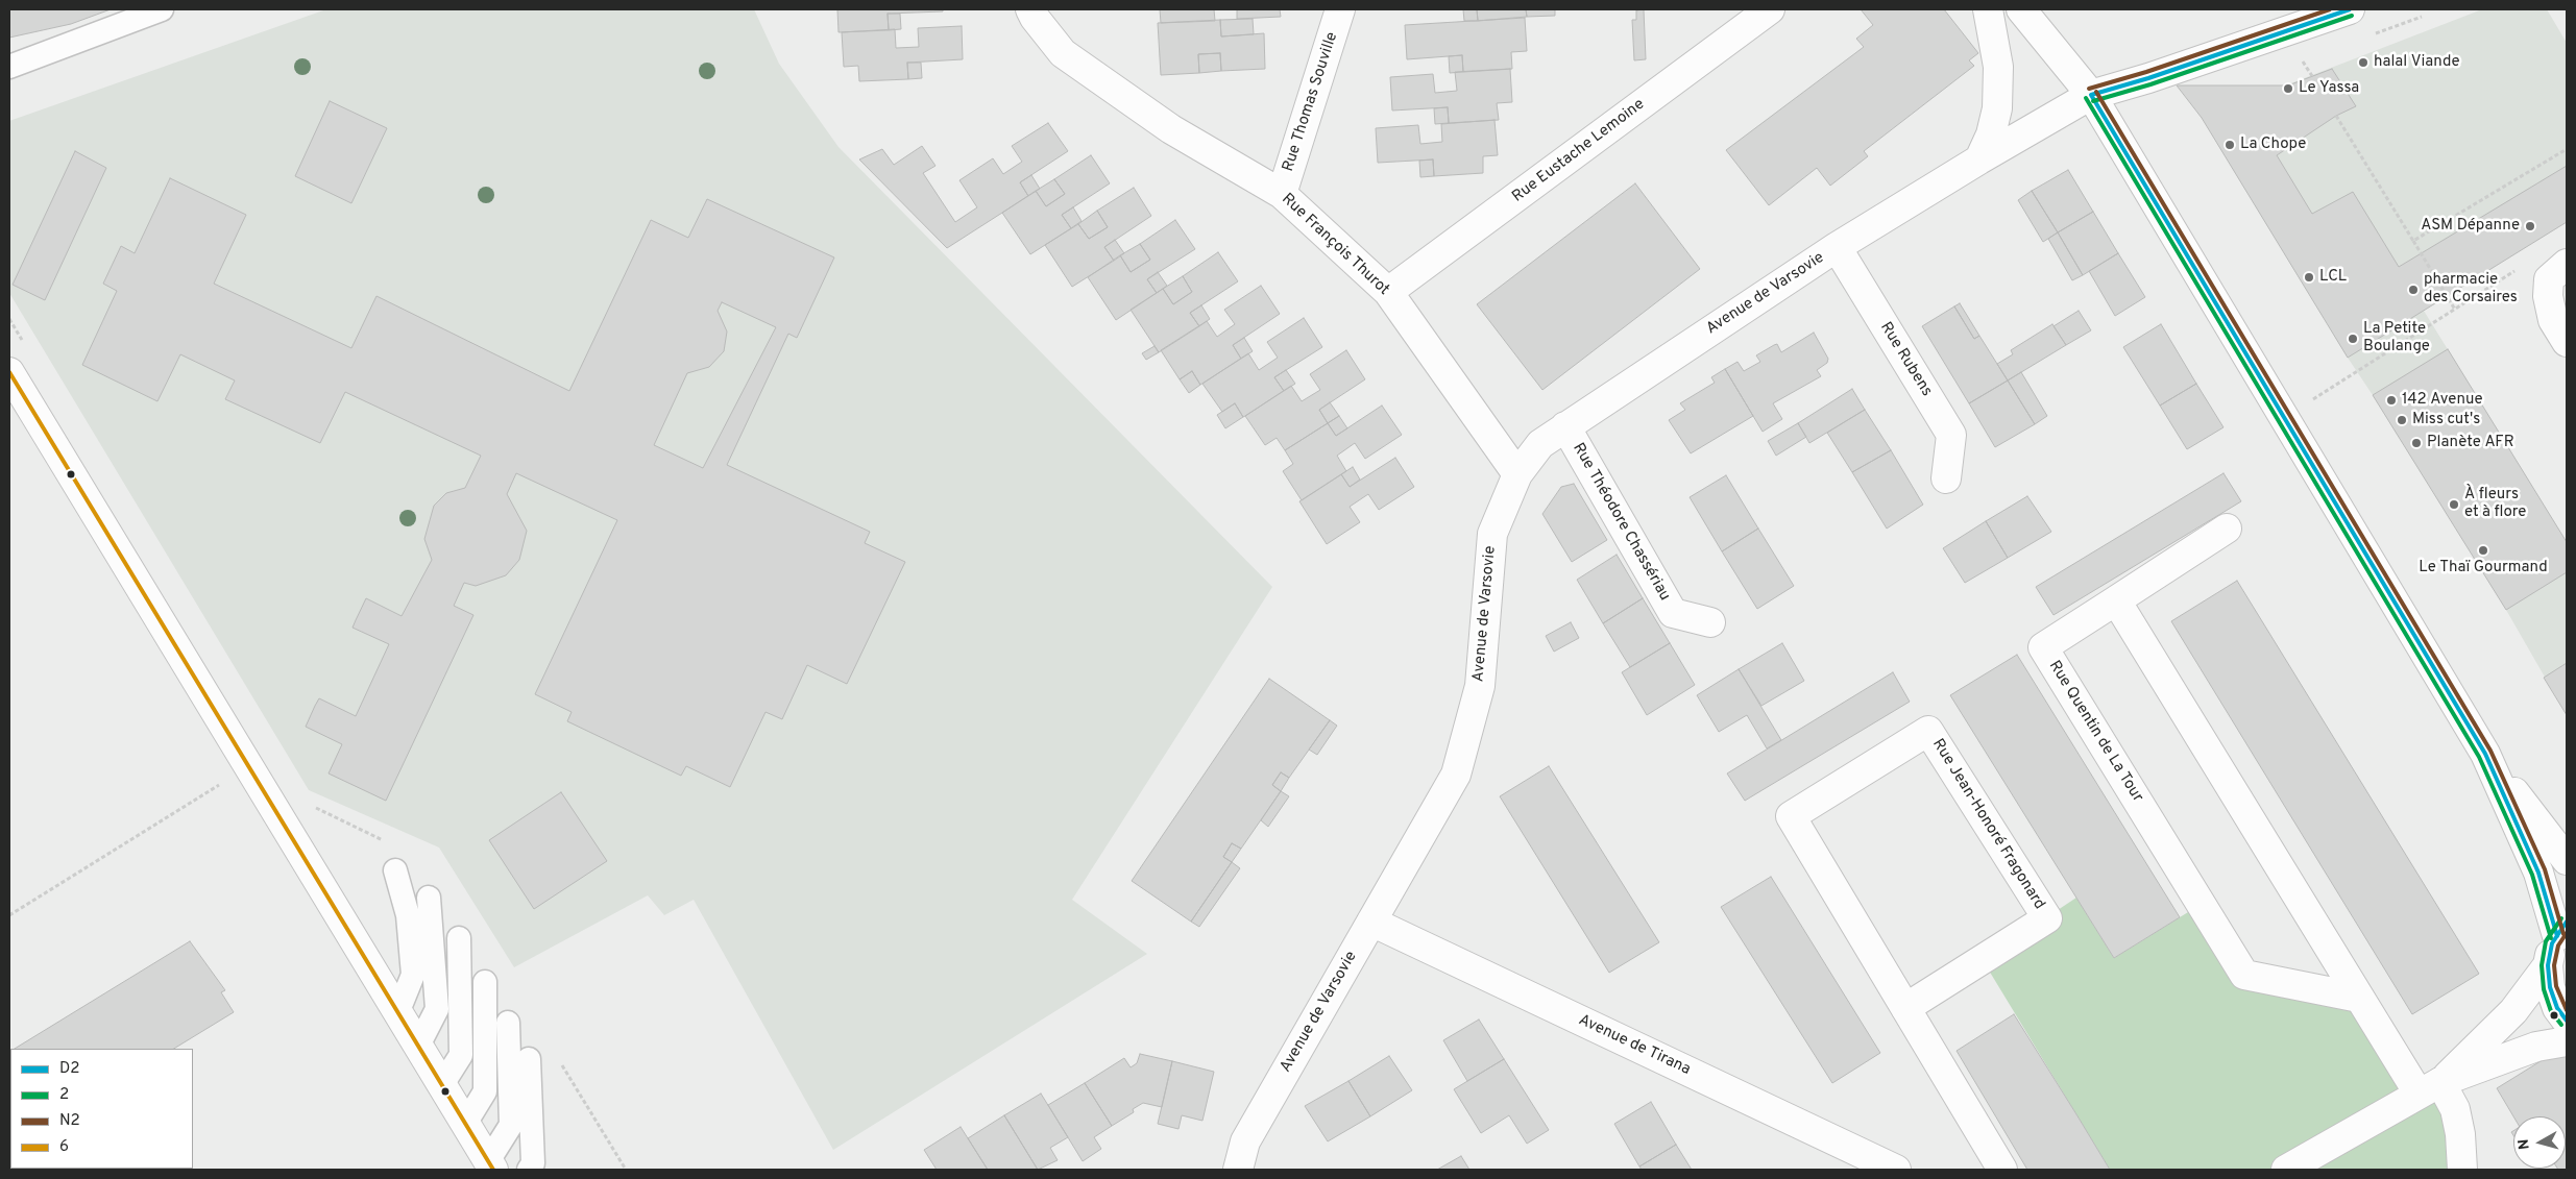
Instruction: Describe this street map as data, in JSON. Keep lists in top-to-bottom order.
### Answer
{
  "streets": {
    "street": [
      "Rue Thomas Souville",
      "Rue Eustache Lemoine",
      "Rue François Thurot",
      "Avenue de Varsovie",
      "Rue Rubens",
      "Rue Théodore Chassériau",
      "Rue Quentin de La Tour",
      "Rue Jean-Honoré Fragonard",
      "Avenue de Tirana"
    ]
  },
  "crossings": [
    ["Rue Thomas Souville", "Rue François Thurot"],
    ["Rue Eustache Lemoine", "Rue François Thurot"],
    ["Rue François Thurot", "Avenue de Varsovie"],
    ["Avenue de Varsovie", "Rue Rubens"],
    ["Avenue de Varsovie", "Rue Théodore Chassériau"],
    ["Avenue de Varsovie", "Avenue de Tirana"]
  ],
  "places": [
    "halal Viande",
    "Le Yassa",
    "La Chope",
    "ASM Dépanne",
    "LCL",
    "pharmacie des Corsaires",
    "La Petite Boulange",
    "142 Avenue",
    "Miss cut's",
    "Planète AFR",
    "À fleurs et à flore",
    "Le Thaï Gourmand"
  ],
  "lines": [
    "transit line D2",
    "transit line N2",
    "transit line 2",
    "transit line 6"
  ],
  "legend": [
    "D2",
    "2",
    "N2",
    "6"
  ],
  "north": "left"
}
